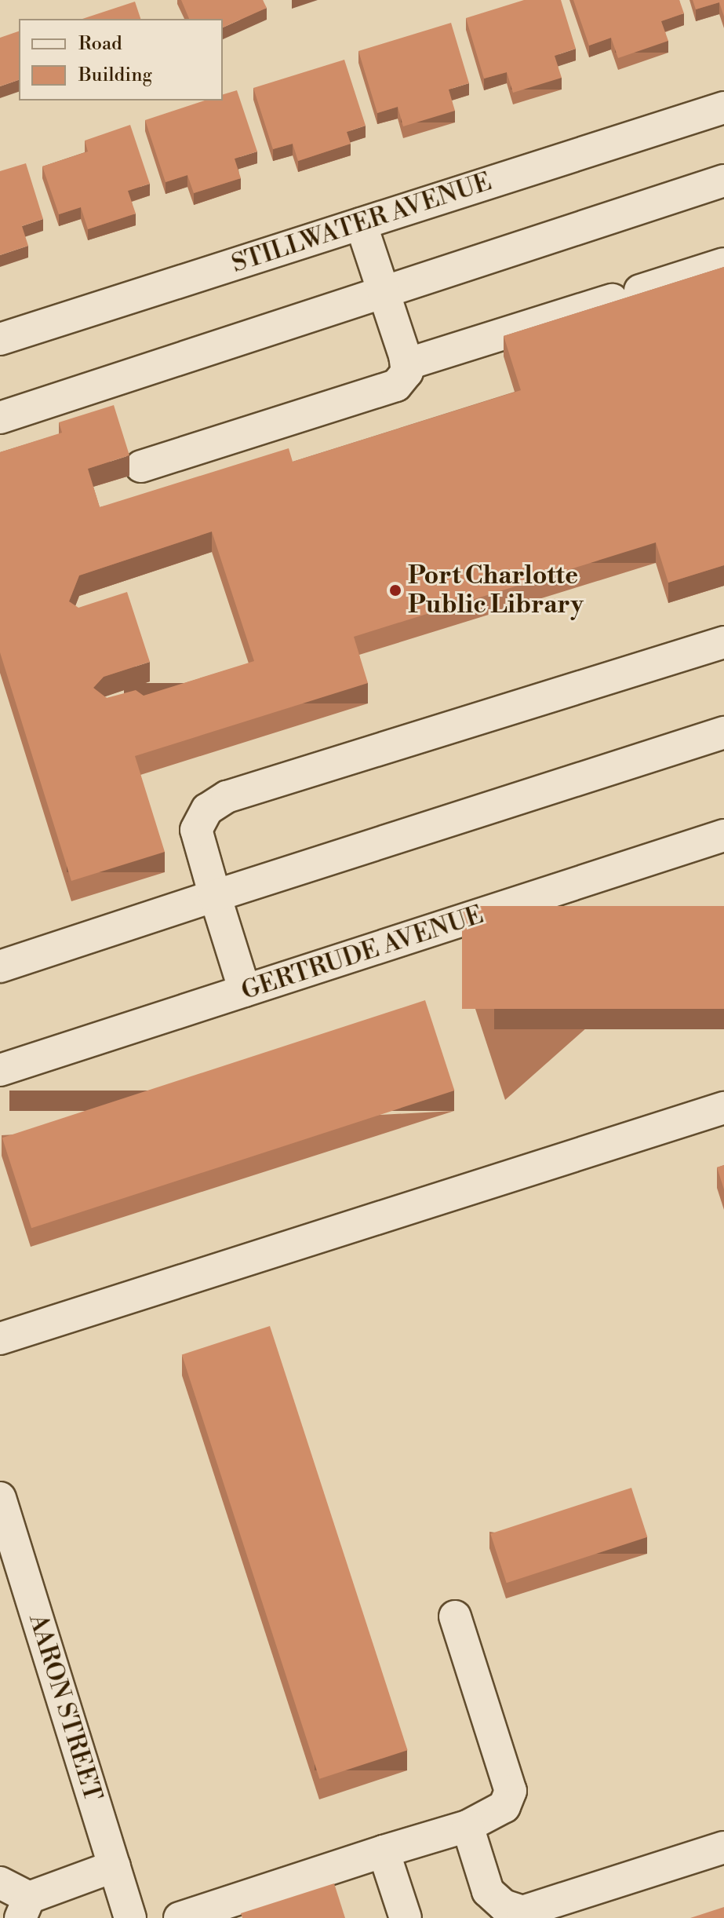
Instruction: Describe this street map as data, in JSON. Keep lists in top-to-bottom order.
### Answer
{
  "streets": {
    "street": ["STILLWATER AVENUE", "GERTRUDE AVENUE", "AARON STREET"]
  },
  "places": ["Port Charlotte Public Library"],
  "legend": ["Road", "Building"]
}
